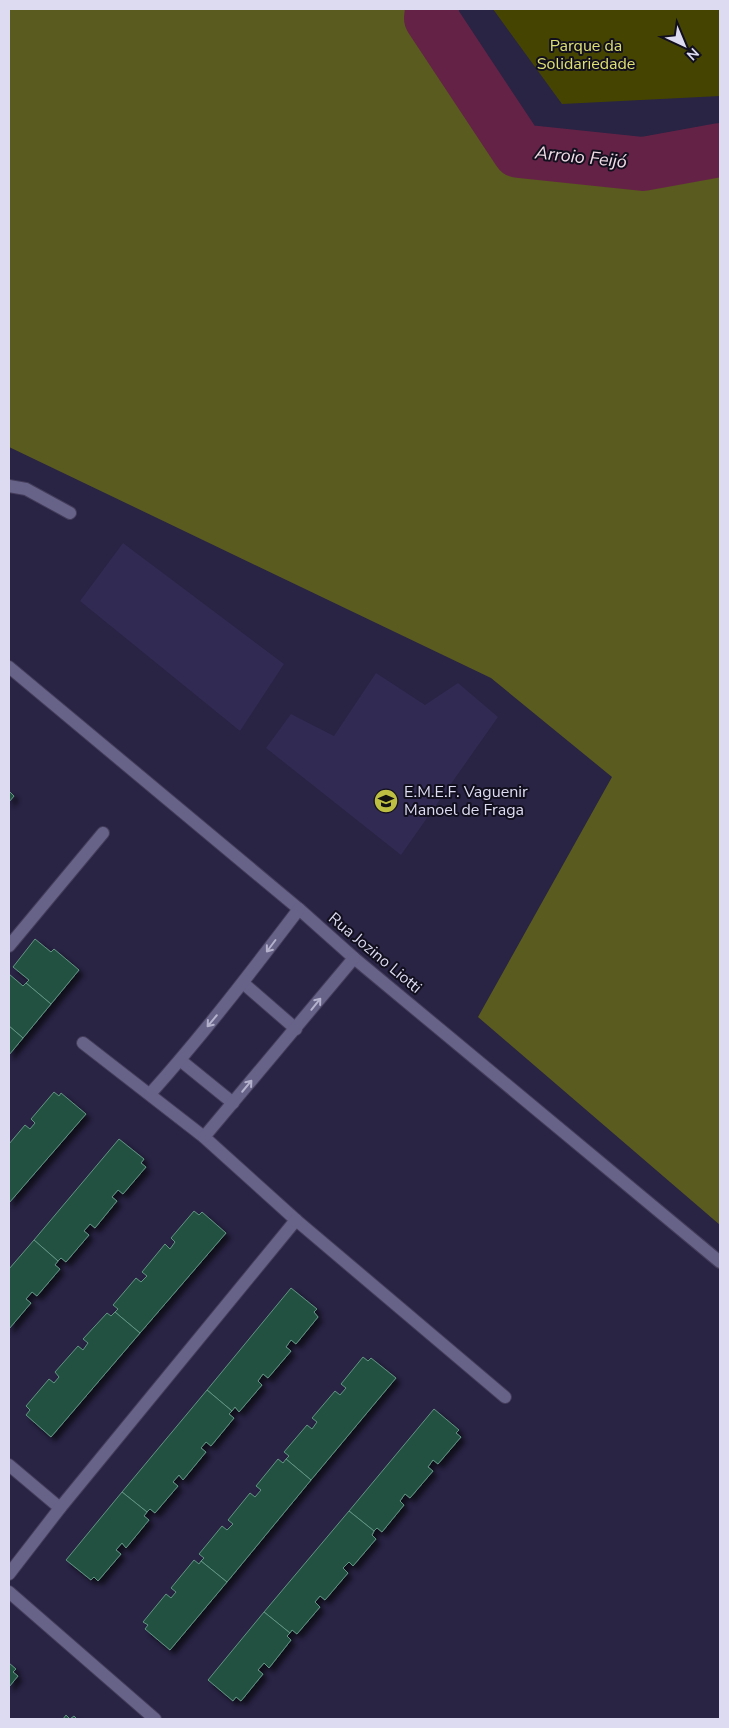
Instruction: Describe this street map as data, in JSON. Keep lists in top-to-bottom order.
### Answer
{
  "streets": {
    "street": ["Rua Jozino Liotti"]
  },
  "water": ["Arroio Feijó"],
  "parks": ["Parque da Solidariedade"],
  "places": {
    "school or university": ["E.M.E.F. Vaguenir Manoel de Fraga"]
  },
  "north": "bottom right"
}
